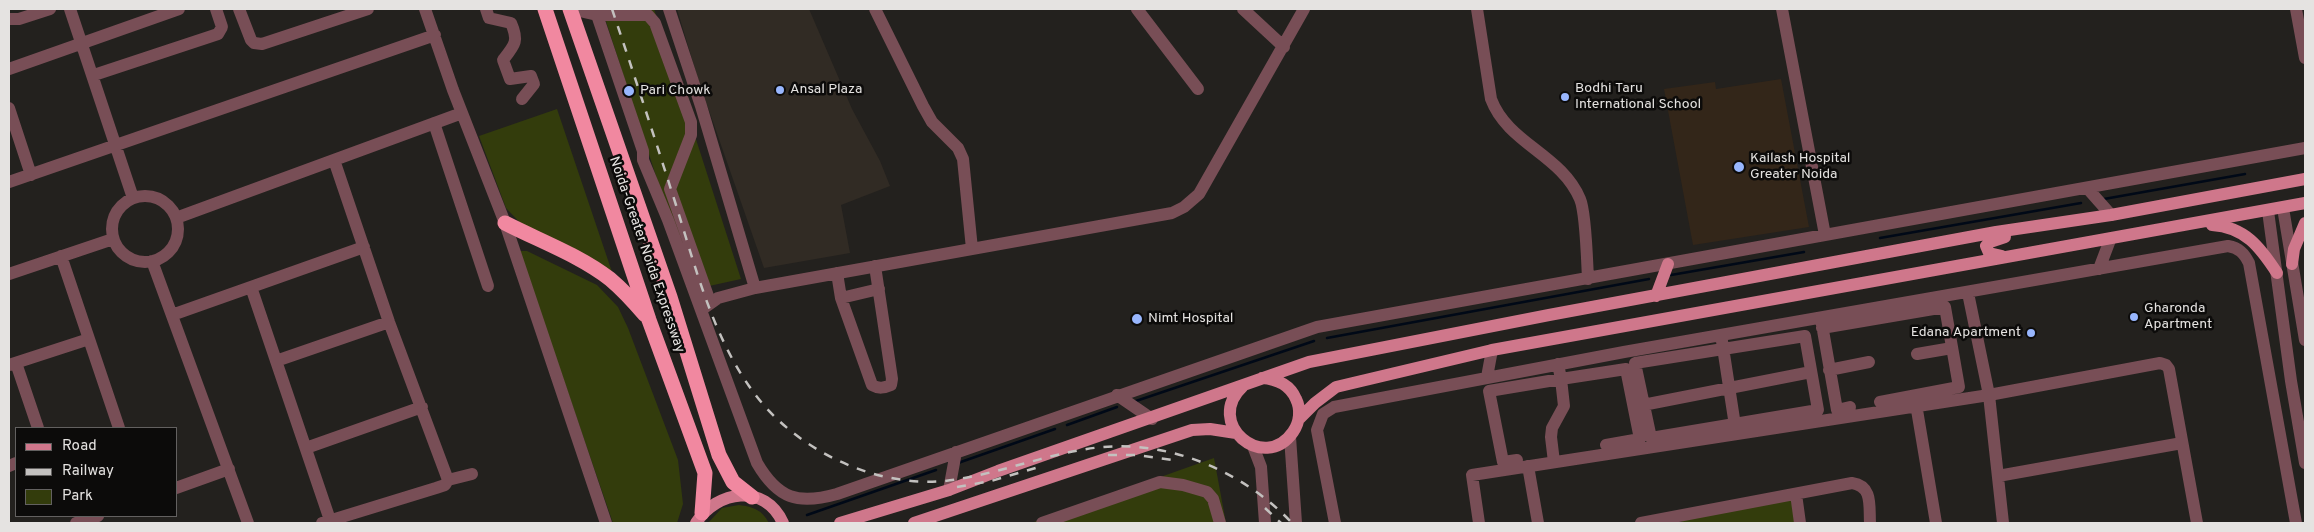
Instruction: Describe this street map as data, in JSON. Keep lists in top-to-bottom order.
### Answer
{
  "streets": {
    "highway": ["Noida-Greater Noida Expressway"]
  },
  "places": [
    "Ansal Plaza",
    "Pari Chowk",
    "Bodhi Taru International School",
    "Kailash Hospital Greater Noida",
    "Gharonda Apartment",
    "Nimt Hospital",
    "Edana Apartment"
  ],
  "legend": ["Road", "Railway", "Park"]
}
